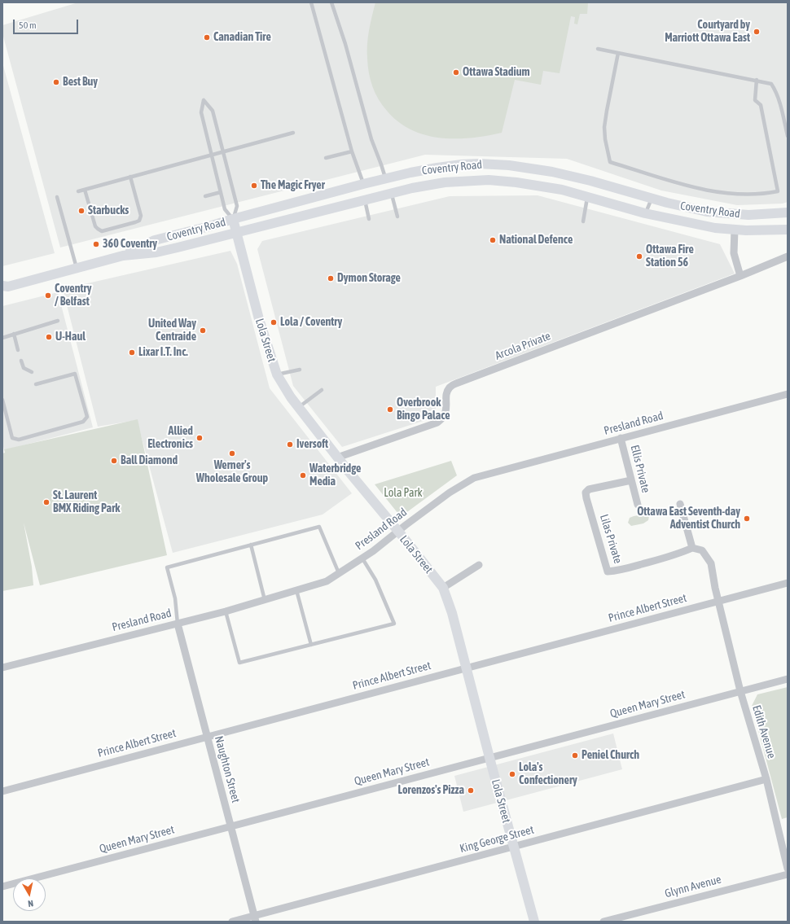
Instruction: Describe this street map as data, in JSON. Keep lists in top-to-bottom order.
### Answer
{
  "streets": {
    "main road": ["Coventry Road", "Lola Street"],
    "street": [
      "Arcola Private",
      "Presland Road",
      "Ellis Private",
      "Lilas Private",
      "Prince Albert Street",
      "Queen Mary Street",
      "Edith Avenue",
      "Naughton Street",
      "King George Street",
      "Glynn Avenue"
    ]
  },
  "crossings": [
    ["Coventry Road", "Lola Street"],
    ["Lola Street", "Arcola Private"],
    ["Lola Street", "Presland Road"],
    ["Lola Street", "Prince Albert Street"],
    ["Lola Street", "Queen Mary Street"],
    ["Lola Street", "King George Street"],
    ["Presland Road", "Ellis Private"],
    ["Presland Road", "Naughton Street"],
    ["Ellis Private", "Lilas Private"],
    ["Lilas Private", "Edith Avenue"],
    ["Prince Albert Street", "Edith Avenue"],
    ["Prince Albert Street", "Naughton Street"],
    ["Queen Mary Street", "Edith Avenue"],
    ["Queen Mary Street", "Naughton Street"],
    ["Edith Avenue", "King George Street"],
    ["Naughton Street", "King George Street"]
  ],
  "parks": ["Lola Park"],
  "places": [
    "Courtyard by Marriott Ottawa East",
    "Canadian Tire",
    "Ottawa Stadium",
    "Best Buy",
    "The Magic Fryer",
    "Starbucks",
    "National Defence",
    "360 Coventry",
    "Ottawa Fire Station 56",
    "Dymon Storage",
    "Coventry / Belfast",
    "Lola / Coventry",
    "United Way Centraide",
    "U-Haul",
    "Lixar I.T. Inc.",
    "Overbrook Bingo Palace",
    "Allied Electronics",
    "Iversoft",
    "Werner's Wholesale Group",
    "Ball Diamond",
    "Waterbridge Media",
    "St. Laurent BMX Riding Park",
    "Ottawa East Seventh-day Adventist Church",
    "Peniel Church",
    "Lola's Confectionery",
    "Lorenzos's Pizza"
  ],
  "scale_bar": "50 m",
  "north": "bottom"
}
